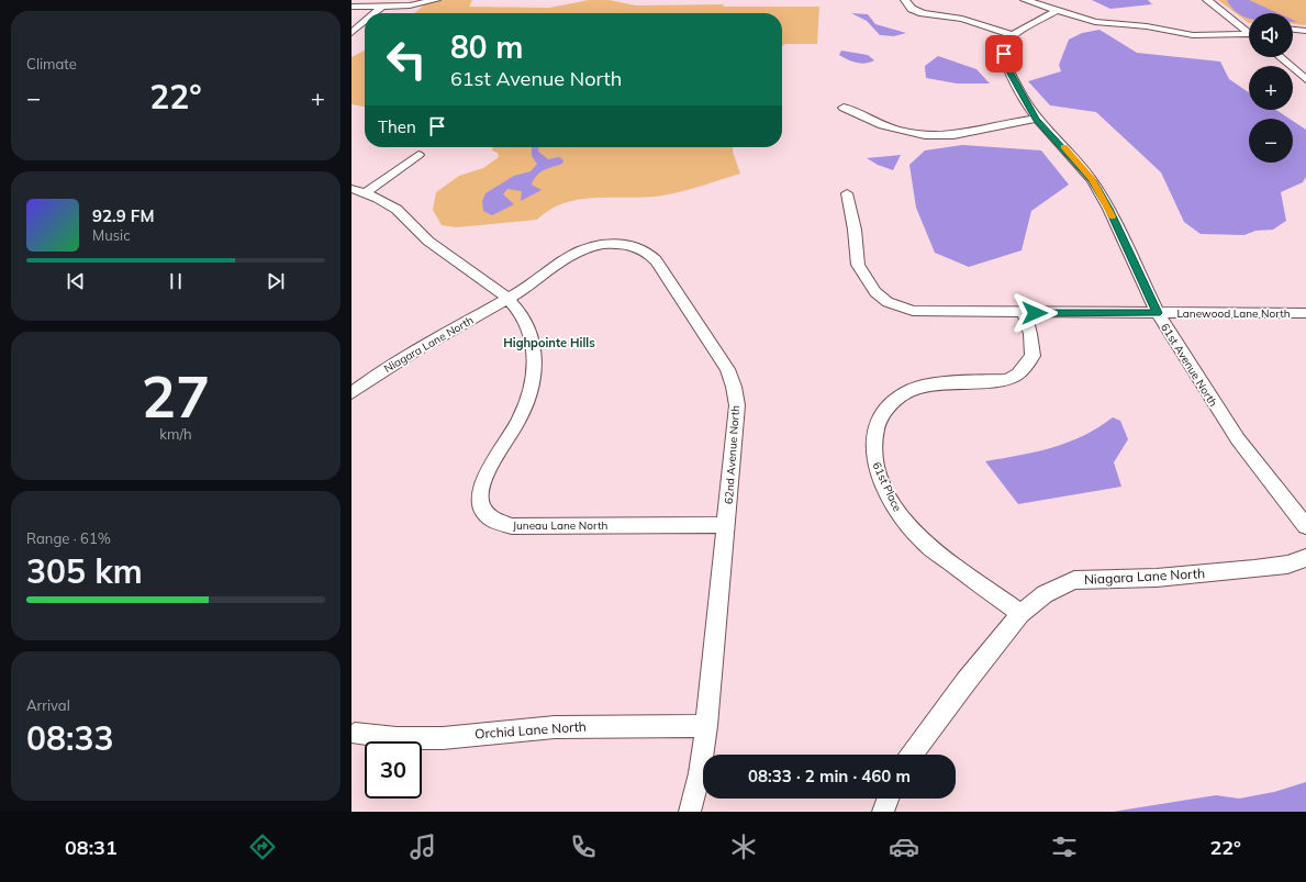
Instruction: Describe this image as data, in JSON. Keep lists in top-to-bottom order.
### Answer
{
  "streets": {
    "street": [
      "Lanewood Lane North",
      "Niagara Lane North",
      "61st Avenue North",
      "62nd Avenue North",
      "61st Place",
      "Juneau Lane North",
      "Orchid Lane North"
    ]
  },
  "crossings": [
    ["Lanewood Lane North", "61st Avenue North"],
    ["Lanewood Lane North", "61st Place"],
    ["Niagara Lane North", "62nd Avenue North"],
    ["Niagara Lane North", "61st Place"],
    ["Niagara Lane North", "Juneau Lane North"],
    ["62nd Avenue North", "Juneau Lane North"],
    ["62nd Avenue North", "Orchid Lane North"]
  ],
  "districts": ["Highpointe Hills"],
  "page": {
    "tile": [
      "Climate",
      ["27", "km/h"],
      ["Range · 61%", "305 km"],
      ["Arrival", "08:33"]
    ],
    "map_buttons": ["+", "−"],
    "turn": ["80 m", "61st Avenue North"],
    "heat": ["−", "22°", "+"],
    "then": "Then",
    "song": ["92.9 FM", "Music"],
    "limit": "30",
    "trip": "08:33 · 2 min · 460 m",
    "tabs": ["08:31", "22°"]
  }
}
